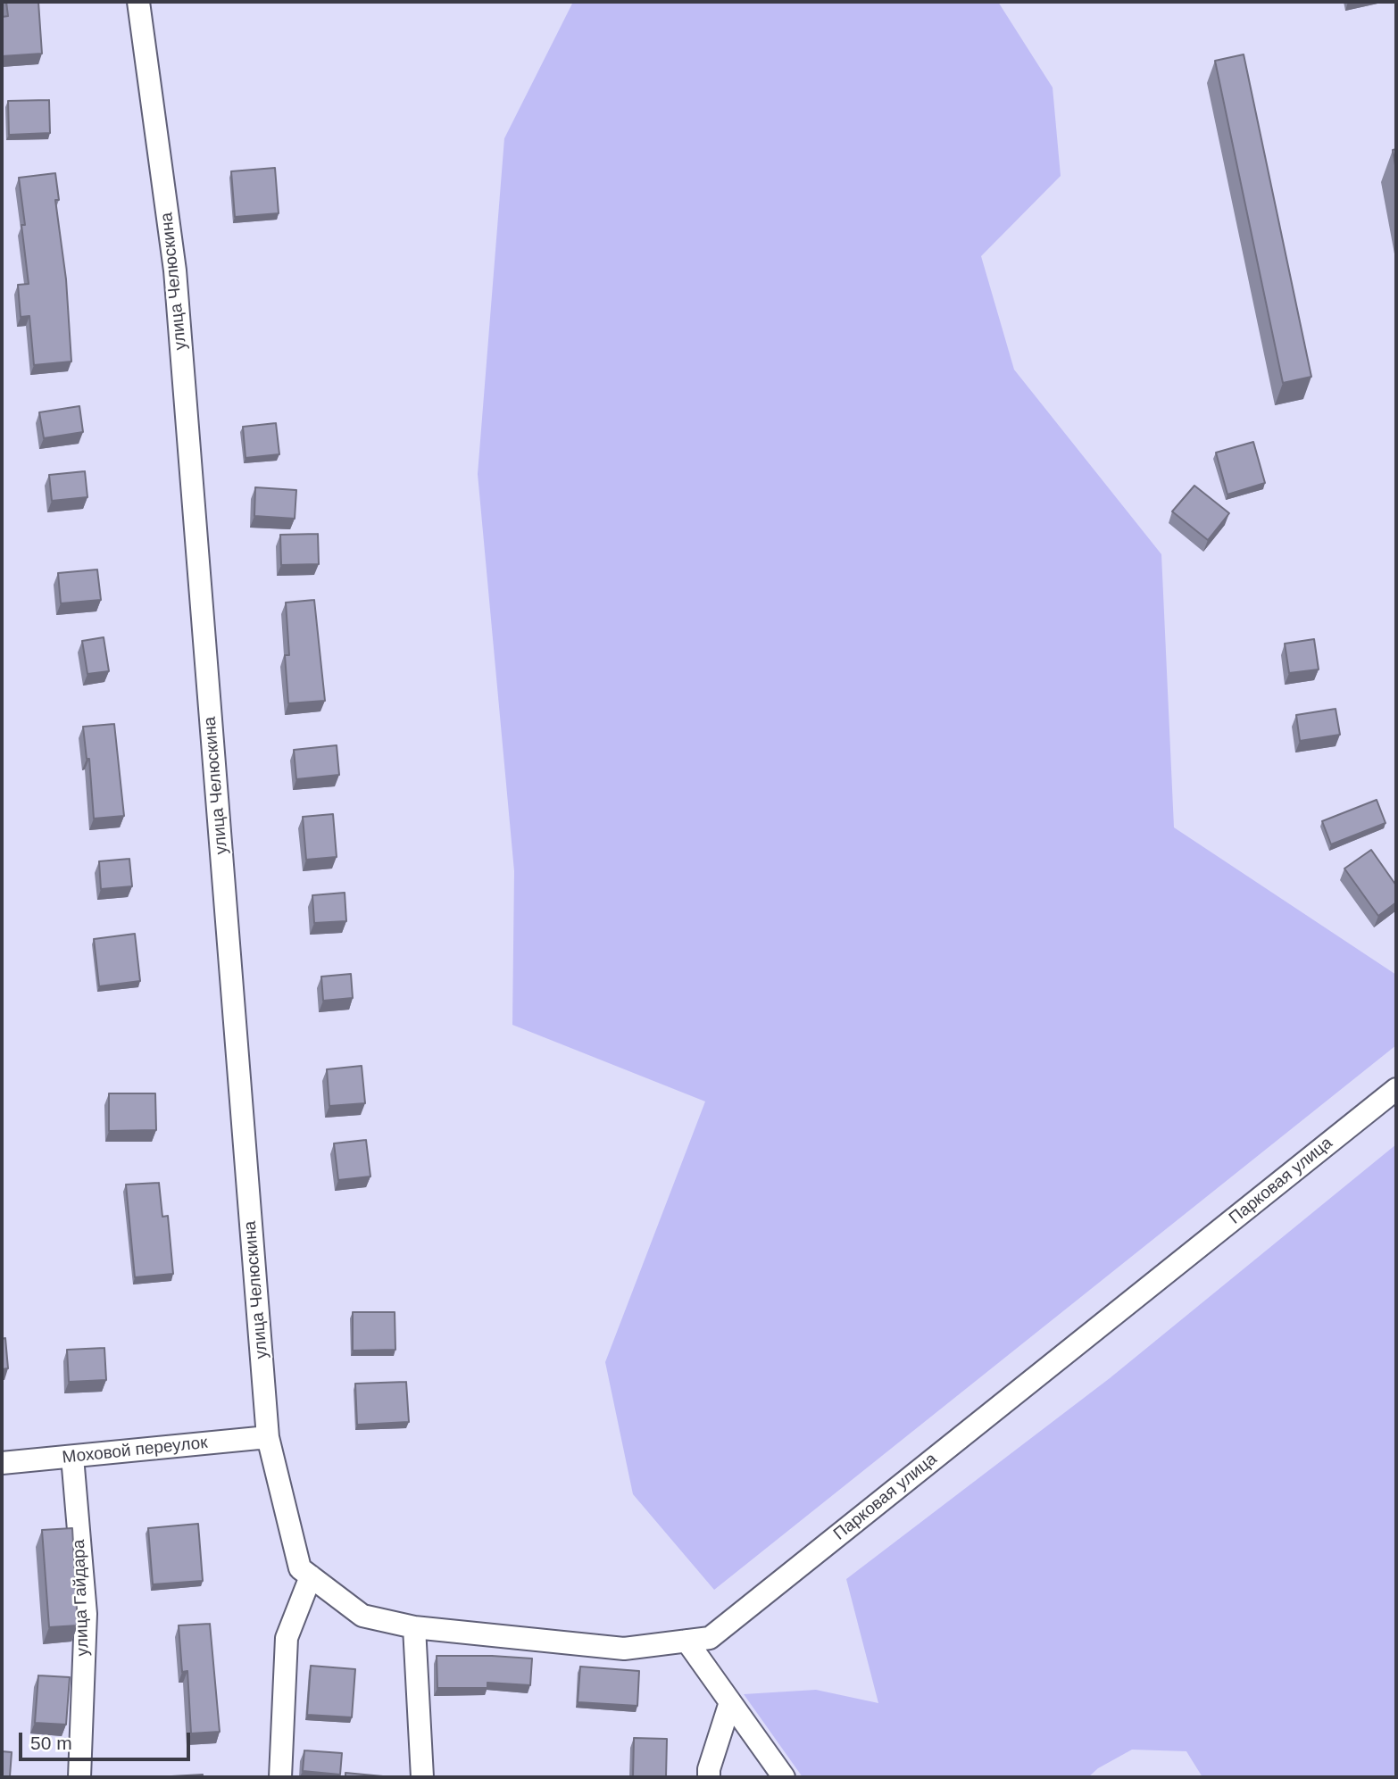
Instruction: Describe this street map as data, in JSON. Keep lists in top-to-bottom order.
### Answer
{
  "streets": {
    "street": [
      "улица Челюскина",
      "Парковая улица",
      "Моховой переулок",
      "улица Гайдара"
    ]
  },
  "crossings": [
    ["улица Челюскина", "Парковая улица"],
    ["улица Челюскина", "Моховой переулок"],
    ["Моховой переулок", "улица Гайдара"]
  ],
  "scale_bar": "50 m"
}
